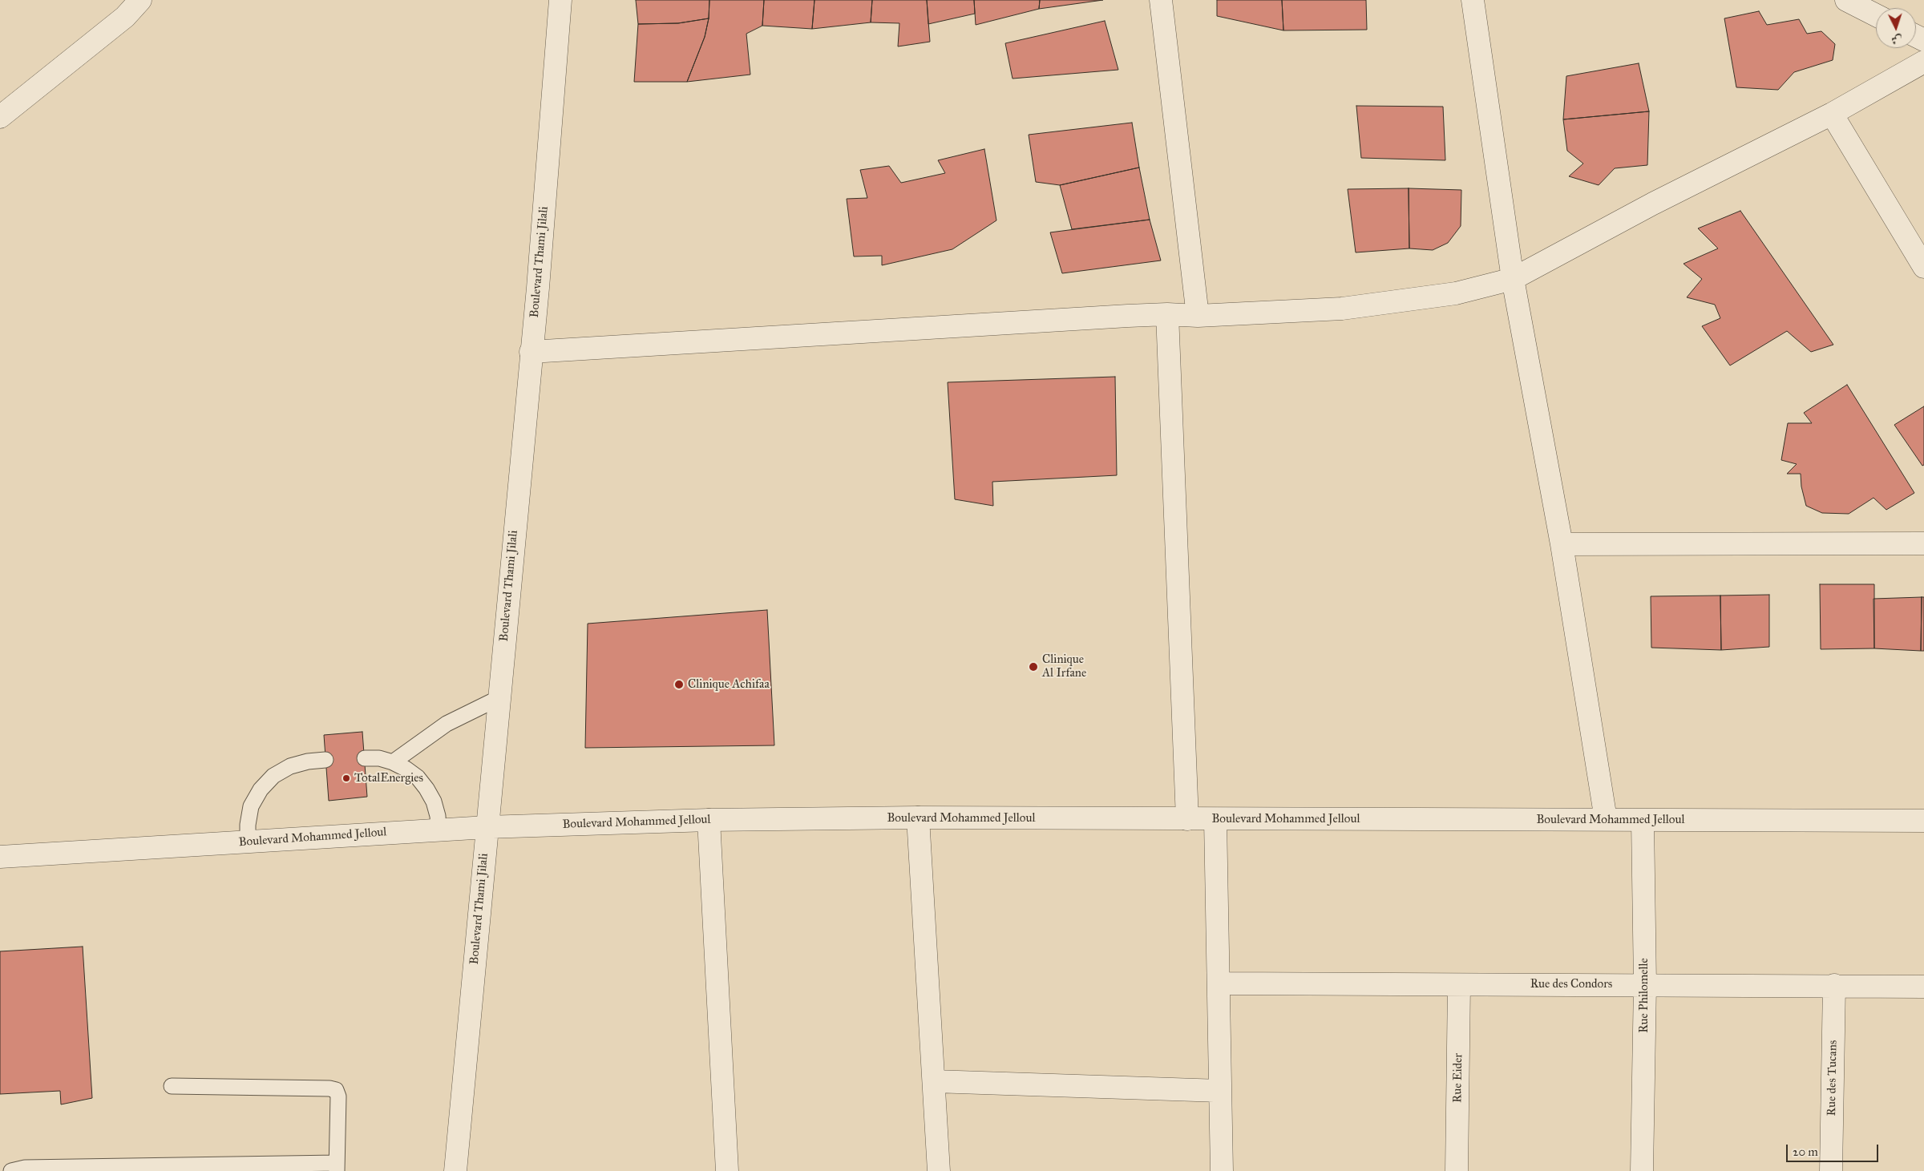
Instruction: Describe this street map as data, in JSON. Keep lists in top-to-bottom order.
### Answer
{
  "streets": {
    "street": [
      "Boulevard Thami Jilali",
      "Boulevard Mohammed Jelloul",
      "Rue des Condors",
      "Rue Philomelle",
      "Rue Eider",
      "Rue des Tucans"
    ]
  },
  "crossings": [
    ["Boulevard Thami Jilali", "Boulevard Mohammed Jelloul"],
    ["Boulevard Mohammed Jelloul", "Rue Philomelle"],
    ["Rue des Condors", "Rue Philomelle"],
    ["Rue des Condors", "Rue Eider"],
    ["Rue des Condors", "Rue des Tucans"]
  ],
  "places": ["Clinique Al Irfane", "Clinique Achifaa", "TotalEnergies"],
  "scale_bar": "20 m",
  "north": "bottom"
}
